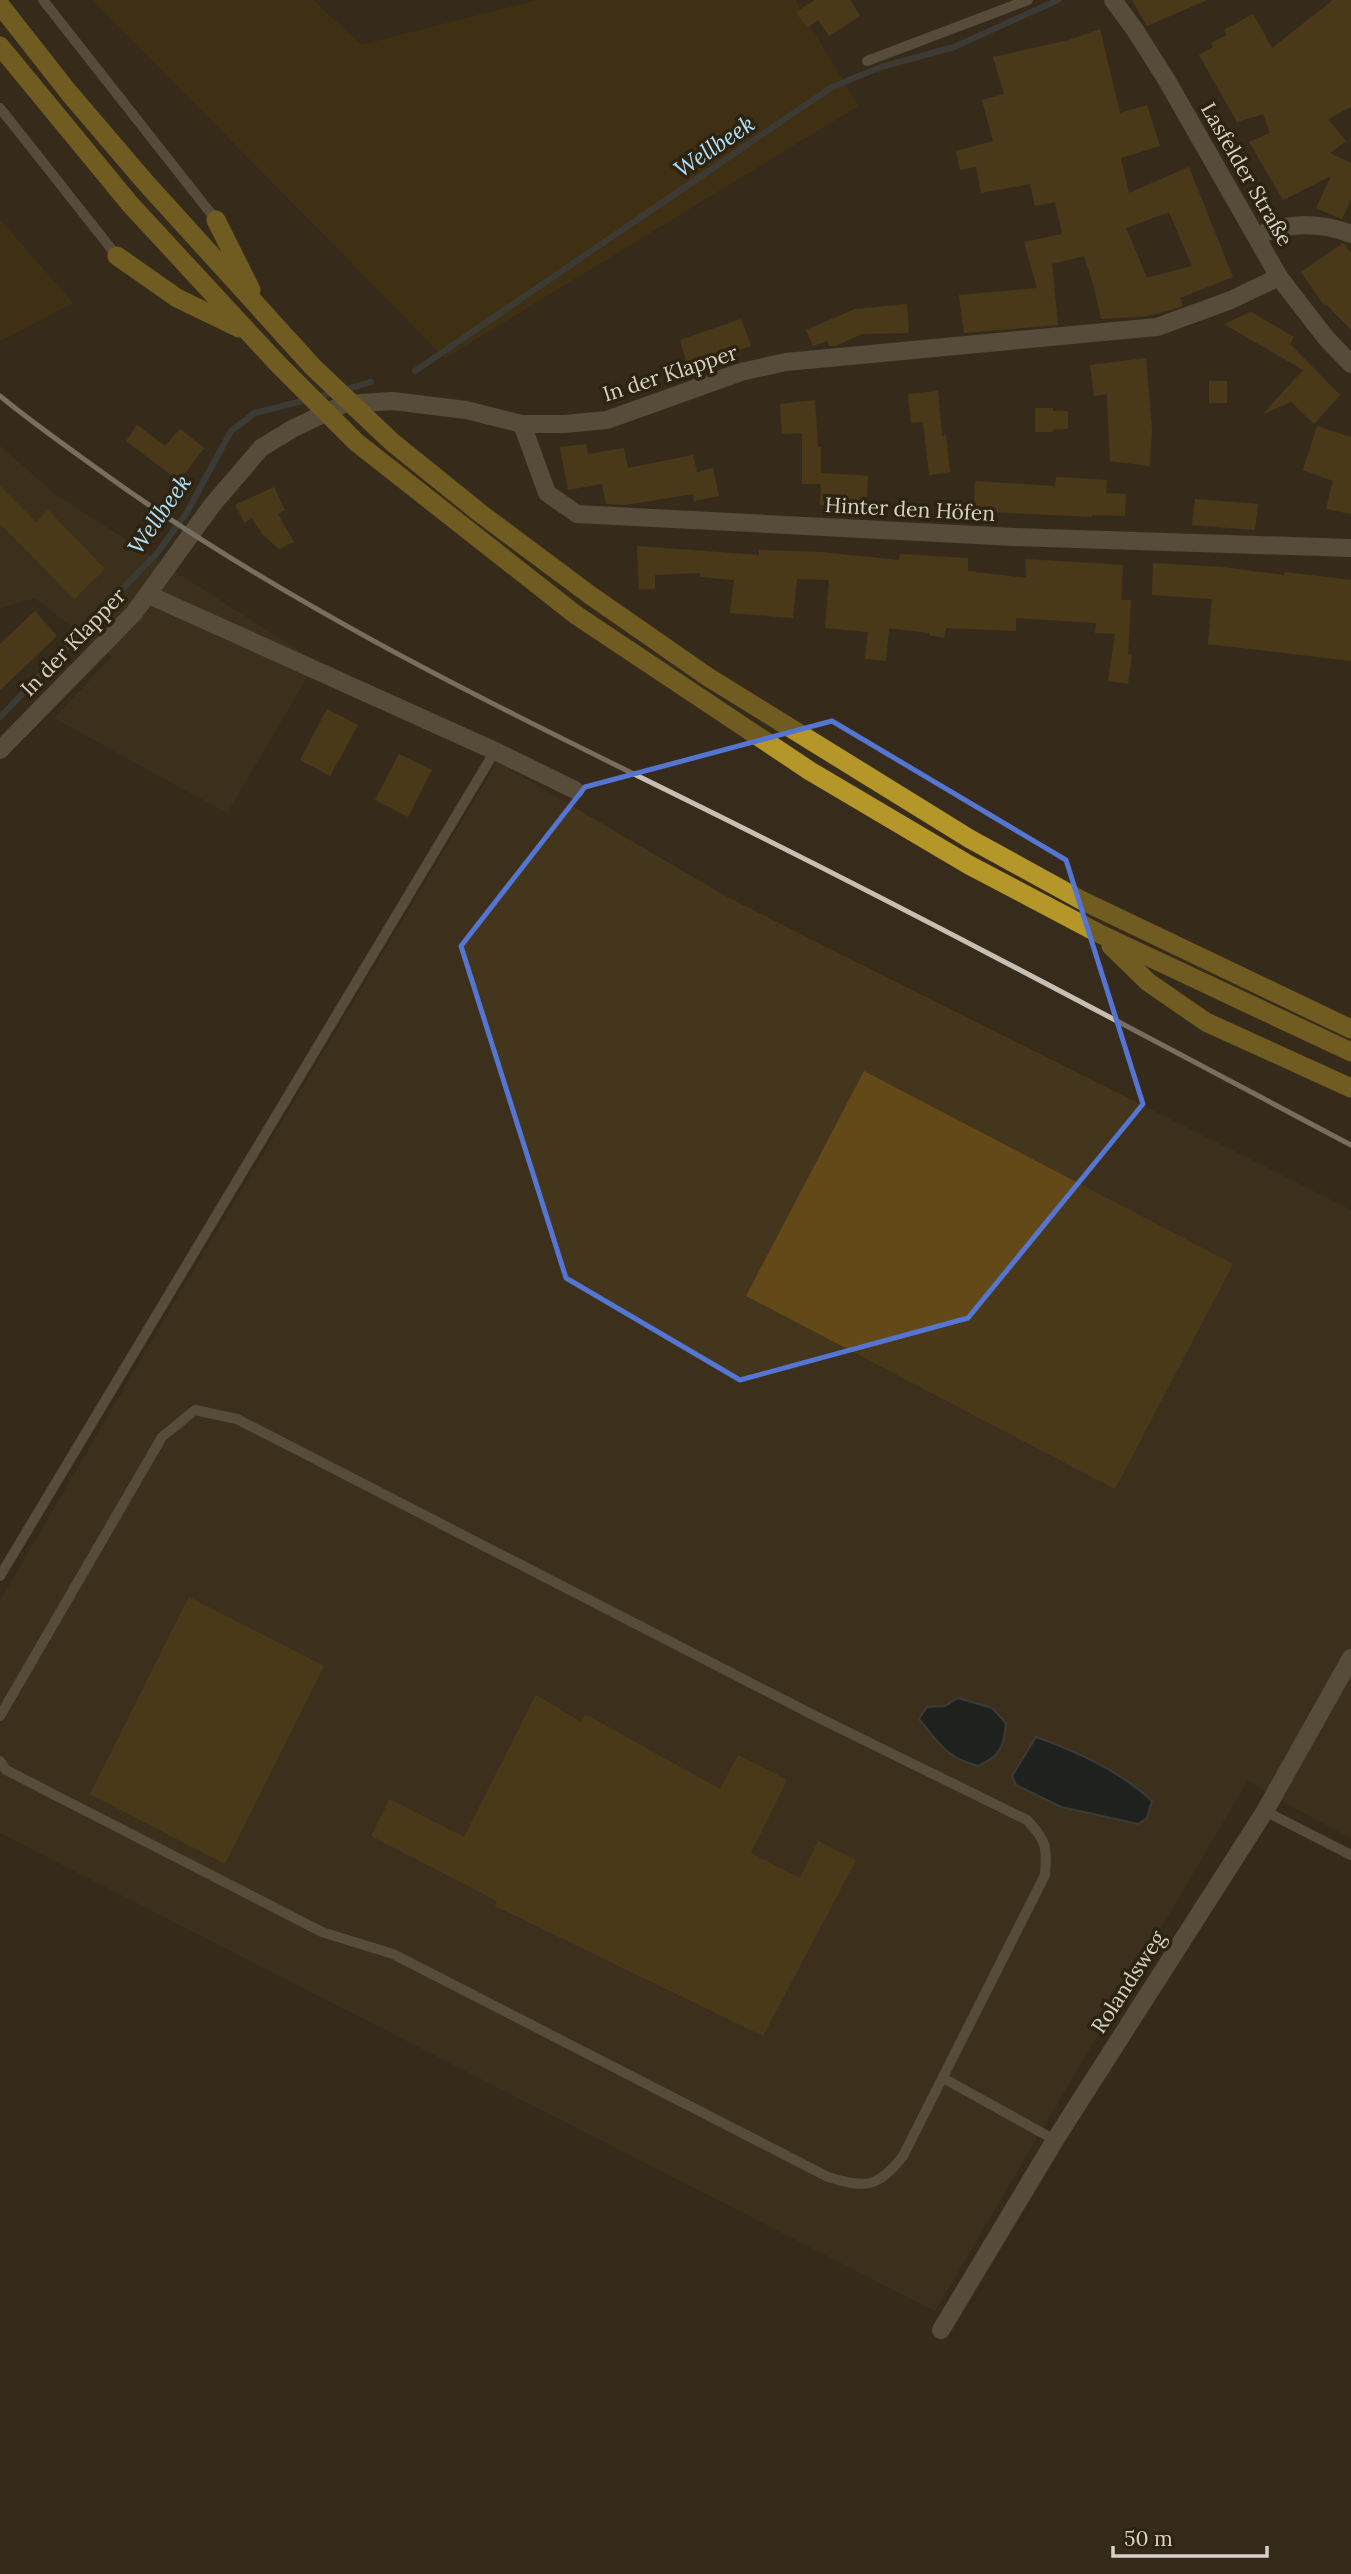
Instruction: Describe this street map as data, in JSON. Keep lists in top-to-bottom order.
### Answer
{
  "streets": {
    "street": [
      "Lasfelder Straße",
      "In der Klapper",
      "Hinter den Höfen",
      "Rolandsweg"
    ]
  },
  "crossings": [
    ["Lasfelder Straße", "In der Klapper"],
    ["In der Klapper", "Hinter den Höfen"]
  ],
  "water": ["Wellbeek"],
  "scale_bar": "50 m"
}
